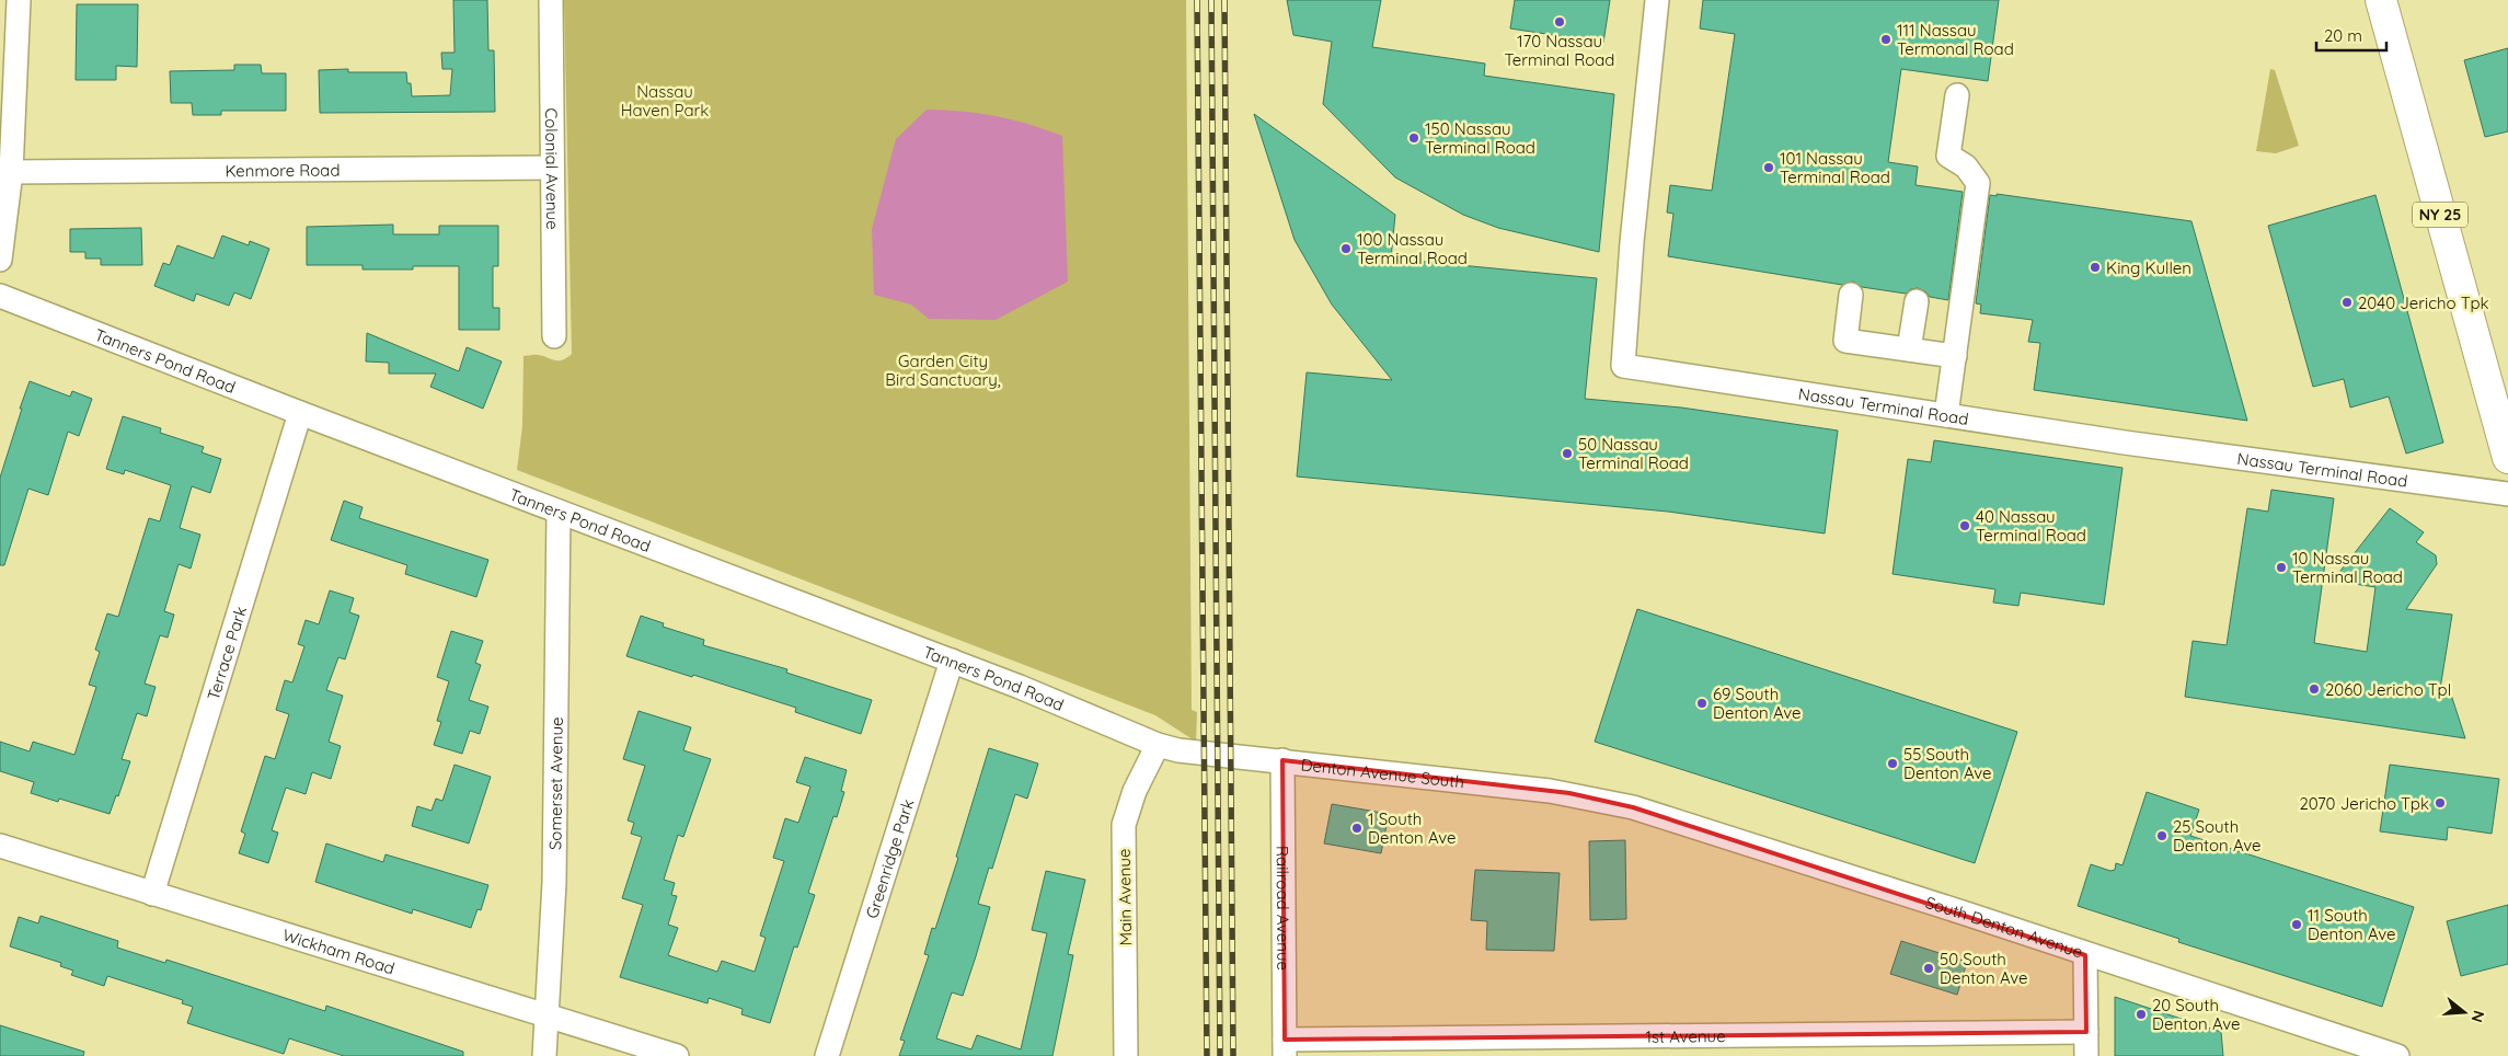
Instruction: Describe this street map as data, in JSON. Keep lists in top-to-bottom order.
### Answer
{
  "streets": {
    "main road": ["NY 25"],
    "street": [
      "Colonial Avenue",
      "Kenmore Road",
      "Tanners Pond Road",
      "Nassau Terminal Road",
      "Terrace Park",
      "Denton Avenue South",
      "Somerset Avenue",
      "Greenridge Park",
      "Main Avenue",
      "Railroad Avenue",
      "South Denton Avenue",
      "Wickham Road",
      "1st Avenue"
    ]
  },
  "crossings": [
    ["Colonial Avenue", "Kenmore Road"],
    ["Tanners Pond Road", "Terrace Park"],
    ["Tanners Pond Road", "Denton Avenue South"],
    ["Tanners Pond Road", "Somerset Avenue"],
    ["Tanners Pond Road", "Greenridge Park"],
    ["Tanners Pond Road", "Main Avenue"],
    ["Terrace Park", "Wickham Road"],
    ["Denton Avenue South", "Main Avenue"],
    ["Denton Avenue South", "Railroad Avenue"],
    ["Denton Avenue South", "South Denton Avenue"],
    ["Somerset Avenue", "Wickham Road"],
    ["Railroad Avenue", "1st Avenue"]
  ],
  "parks": ["Nassau Haven Park", "Garden City Bird Sanctuary,"],
  "places": [
    "170 Nassau Terminal Road",
    "111 Nassau Termonal Road",
    "150 Nassau Terminal Road",
    "101 Nassau Terminal Road",
    "100 Nassau Terminal Road",
    "King Kullen",
    "2040 Jericho Tpk",
    "50 Nassau Terminal Road",
    "40 Nassau Terminal Road",
    "10 Nassau Terminal Road",
    "2060 Jericho Tpl",
    "69 South Denton Ave",
    "55 South Denton Ave",
    "2070 Jericho Tpk",
    "1 South Denton Ave",
    "25 South Denton Ave",
    "11 South Denton Ave",
    "50 South Denton Ave",
    "20 South Denton Ave"
  ],
  "scale_bar": "20 m",
  "north": "right"
}
